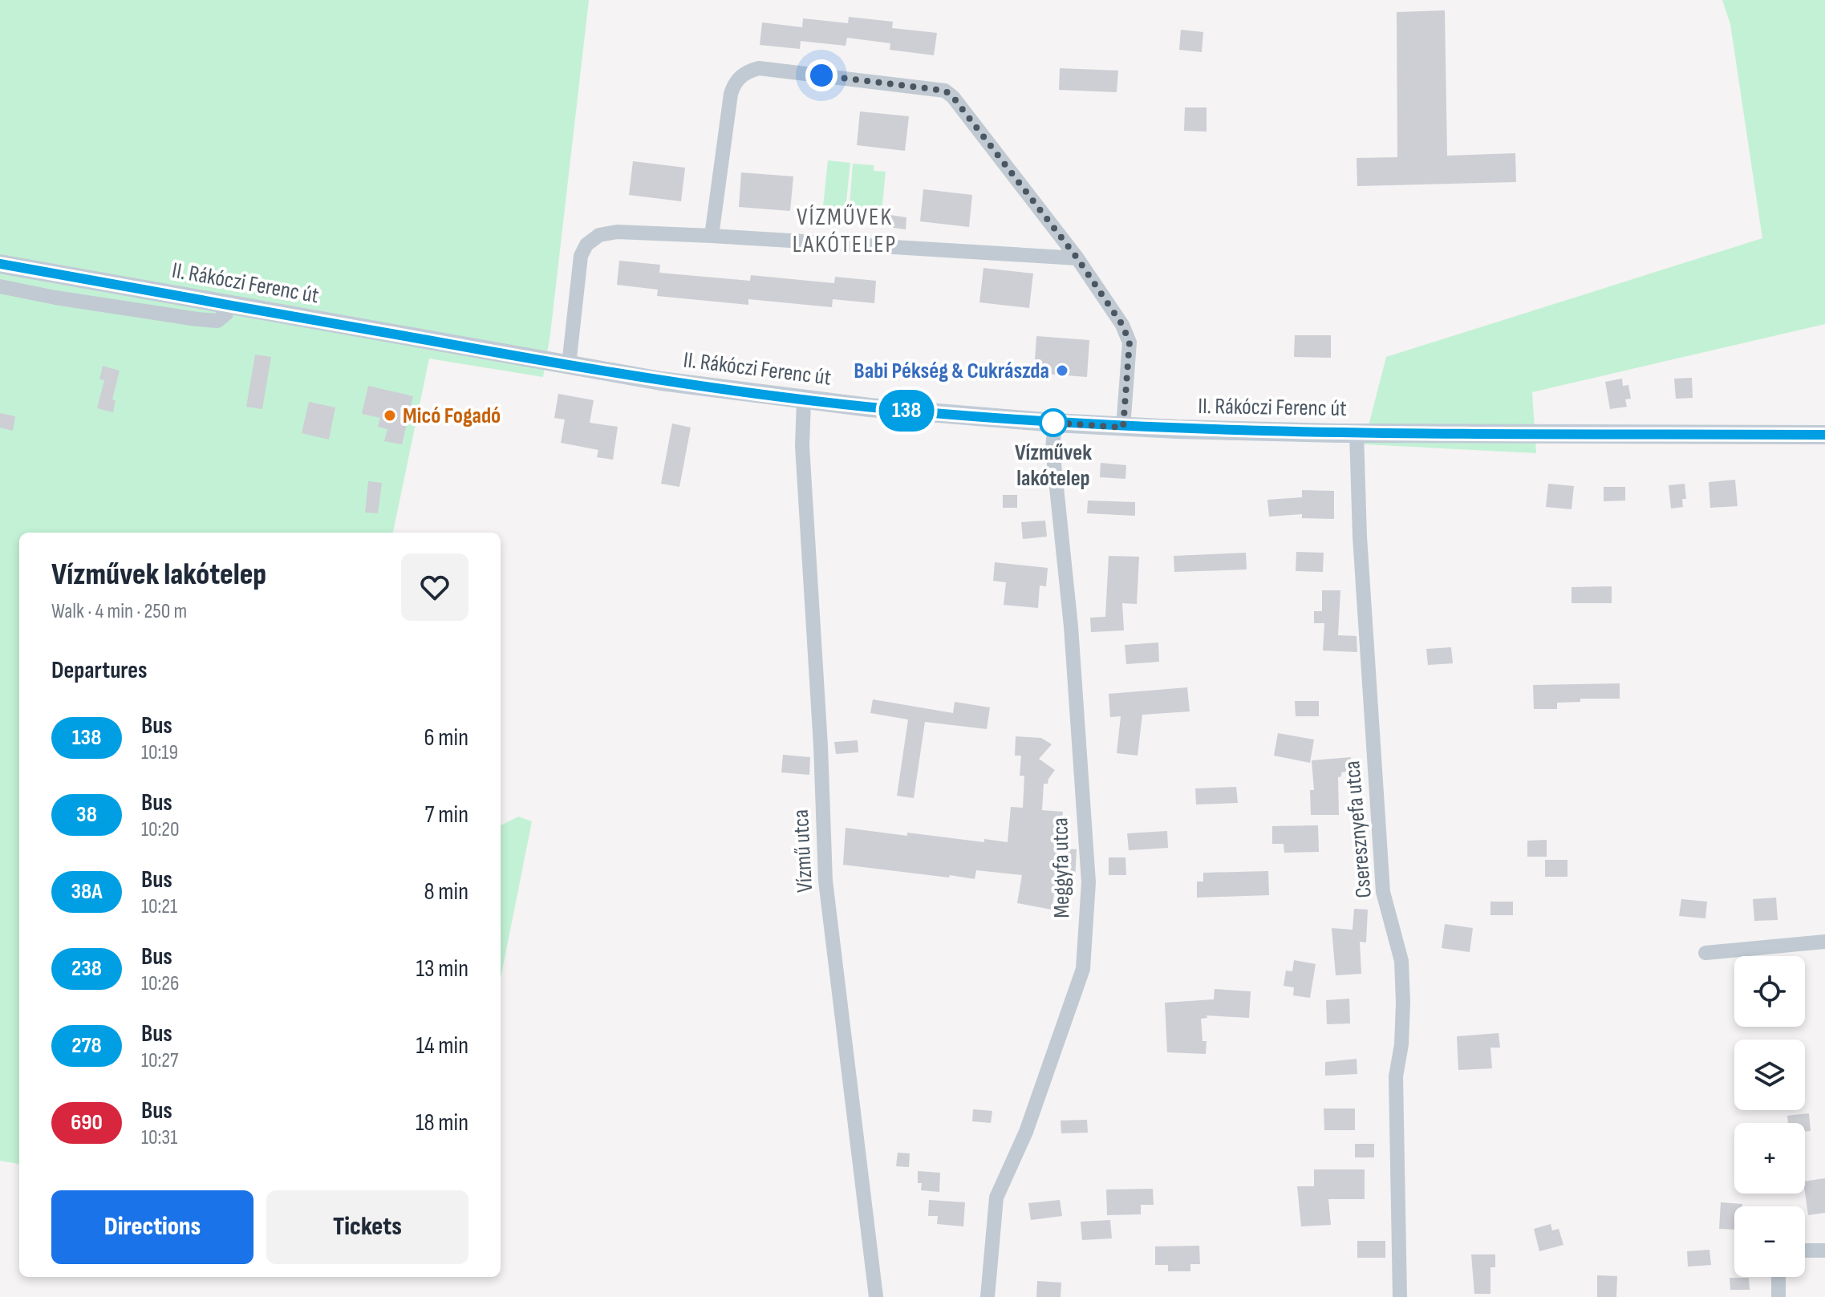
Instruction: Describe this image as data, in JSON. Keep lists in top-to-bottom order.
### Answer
{
  "streets": {
    "main road": ["II. Rákóczi Ferenc út"],
    "street": ["Cseresznyefa utca", "Vízmű utca", "Meggyfa utca"]
  },
  "crossings": [
    ["II. Rákóczi Ferenc út", "Cseresznyefa utca"],
    ["II. Rákóczi Ferenc út", "Vízmű utca"],
    ["II. Rákóczi Ferenc út", "Meggyfa utca"]
  ],
  "districts": ["VÍZMŰVEK LAKÓTELEP"],
  "places": ["Babi Pékség & Cukrászda", "Micó Fogadó", "Vízművek lakótelep"],
  "lines": ["bus line 138"],
  "page": {
    "on_map": "138",
    "heading": [
      ["Vízművek lakótelep", "Walk · 4 min · 250 m"],
      "Departures"
    ],
    "list": [
      {
        "mark": "138",
        "name": "Bus",
        "note": "10:19",
        "value": "6 min"
      },
      {
        "mark": "38",
        "name": "Bus",
        "note": "10:20",
        "value": "7 min"
      },
      {
        "mark": "38A",
        "name": "Bus",
        "note": "10:21",
        "value": "8 min"
      },
      {
        "mark": "238",
        "name": "Bus",
        "note": "10:26",
        "value": "13 min"
      },
      {
        "mark": "278",
        "name": "Bus",
        "note": "10:27",
        "value": "14 min"
      },
      {
        "mark": "690",
        "name": "Bus",
        "note": "10:31",
        "value": "18 min"
      }
    ],
    "map_buttons": ["+", "−"],
    "buttons": ["Directions", "Tickets"]
  }
}
